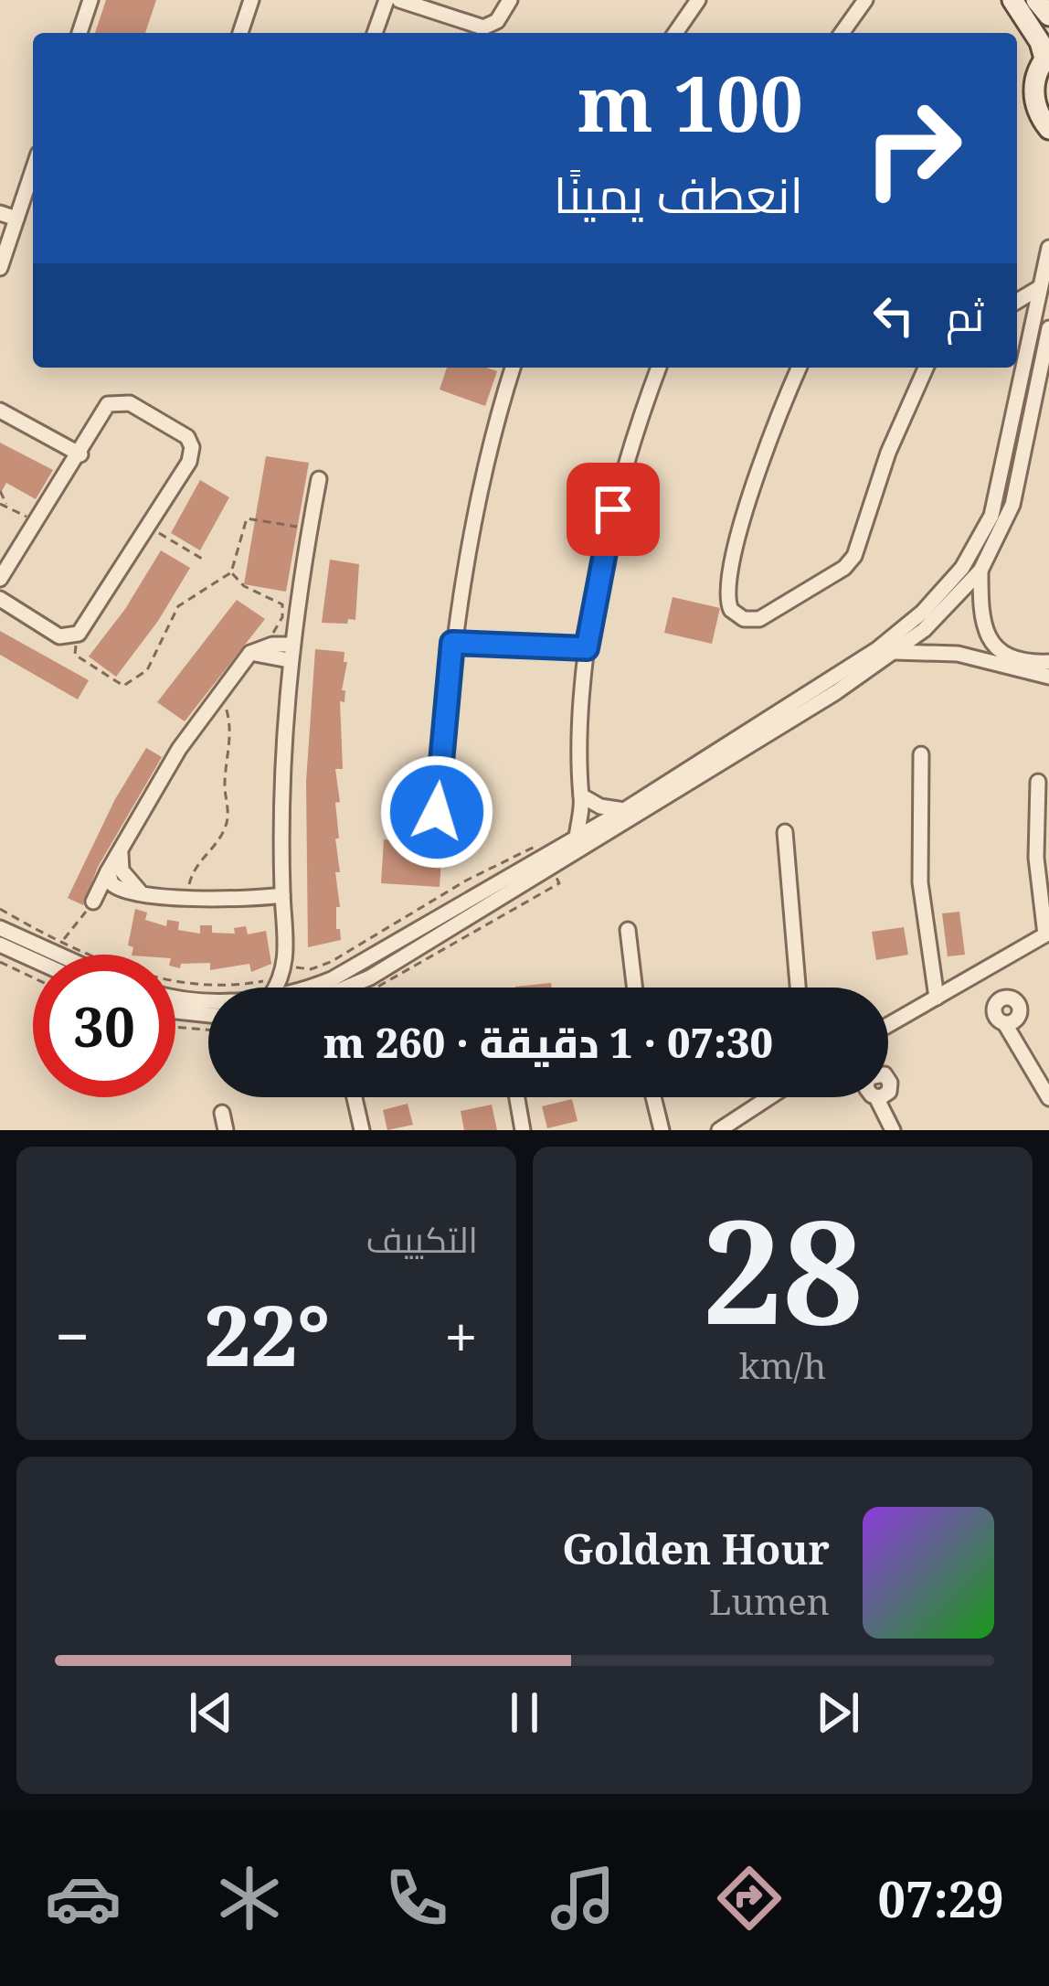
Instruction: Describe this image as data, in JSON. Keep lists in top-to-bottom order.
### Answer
{
  "page": {
    "turn": ["100 m", "انعطف يمينًا"],
    "then": "ثم",
    "limit": "30",
    "trip": "07:30 · 1 دقيقة · 260 m",
    "tile": [
      ["28", "km/h"],
      "التكييف"
    ],
    "heat": ["−", "22°", "+"],
    "song": ["Golden Hour", "Lumen"],
    "tabs": "07:29"
  }
}
